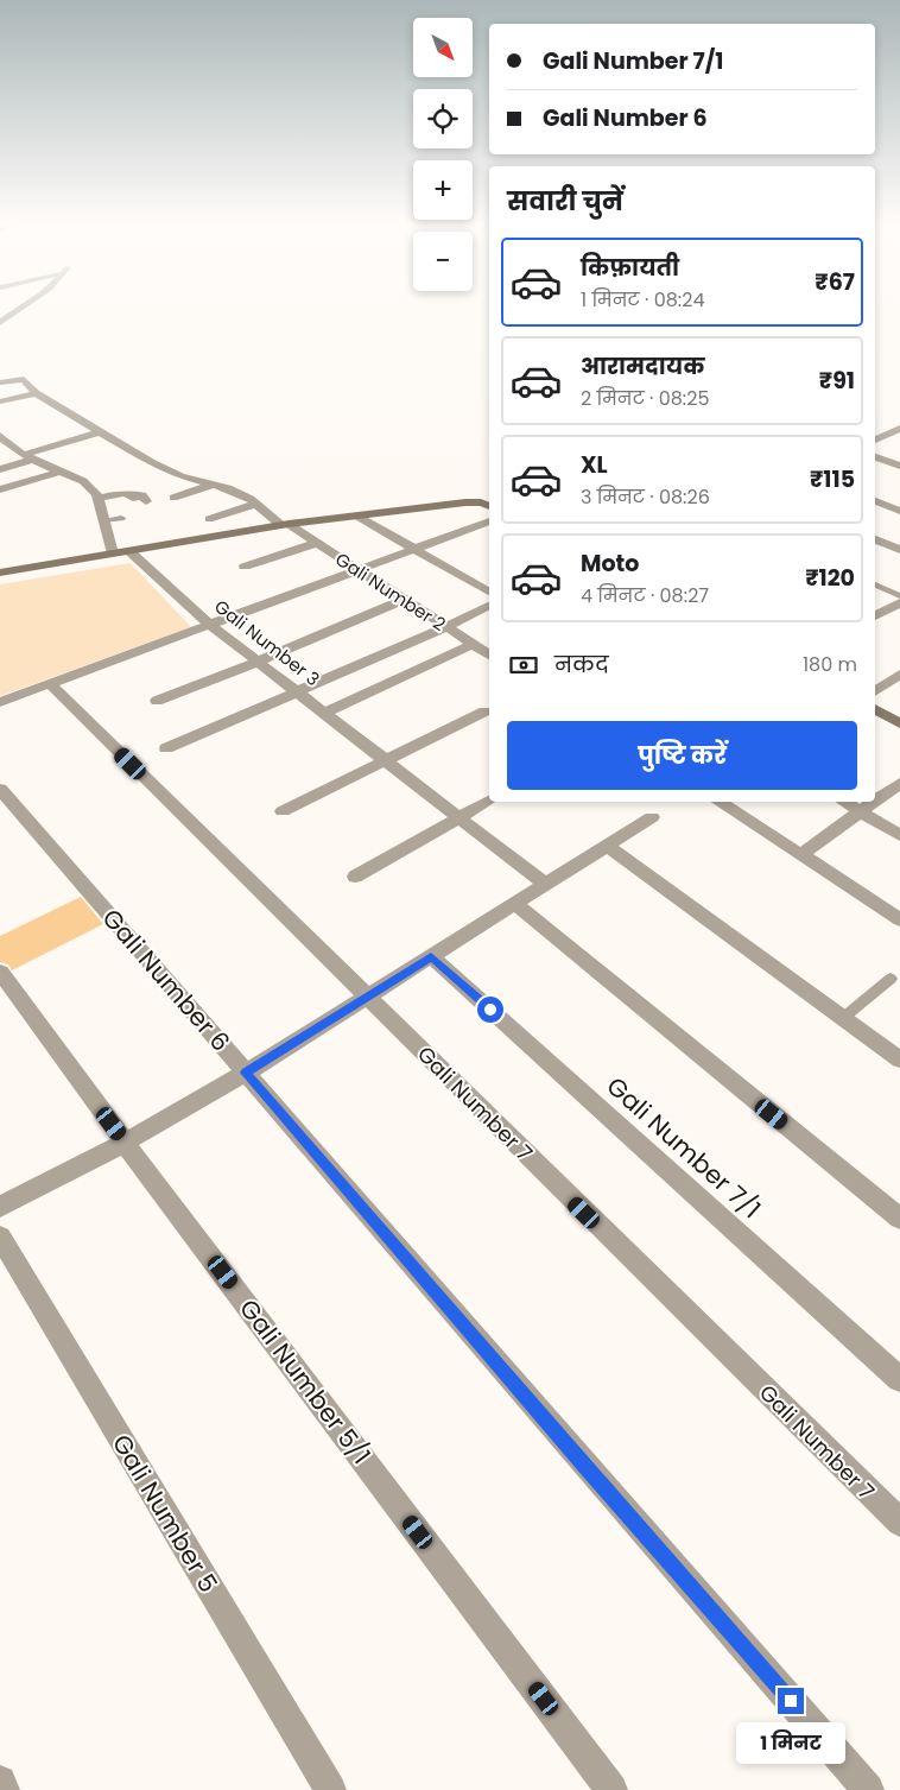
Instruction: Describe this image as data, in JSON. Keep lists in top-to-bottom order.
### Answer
{
  "streets": {
    "street": [
      "Gali Number 2",
      "Gali Number 3",
      "Gali Number 6",
      "Gali Number 7",
      "Gali Number 7/1",
      "Gali Number 5/1",
      "Gali Number 5"
    ]
  },
  "north": "bottom right",
  "page": {
    "map_buttons": ["+", "−"],
    "banner": ["Gali Number 7/1", "Gali Number 6"],
    "heading": "सवारी चुनें",
    "list": [
      {
        "name": "किफ़ायती",
        "note": "1 मिनट · 08:24",
        "value": "₹67"
      },
      {
        "name": "आरामदायक",
        "note": "2 मिनट · 08:25",
        "value": "₹91"
      },
      {
        "name": "XL",
        "note": "3 मिनट · 08:26",
        "value": "₹115"
      },
      {
        "name": "Moto",
        "note": "4 मिनट · 08:27",
        "value": "₹120"
      }
    ],
    "pay": ["नकद", "180 m"],
    "buttons": "पुष्टि करें",
    "bubble": "1 मिनट"
  }
}
